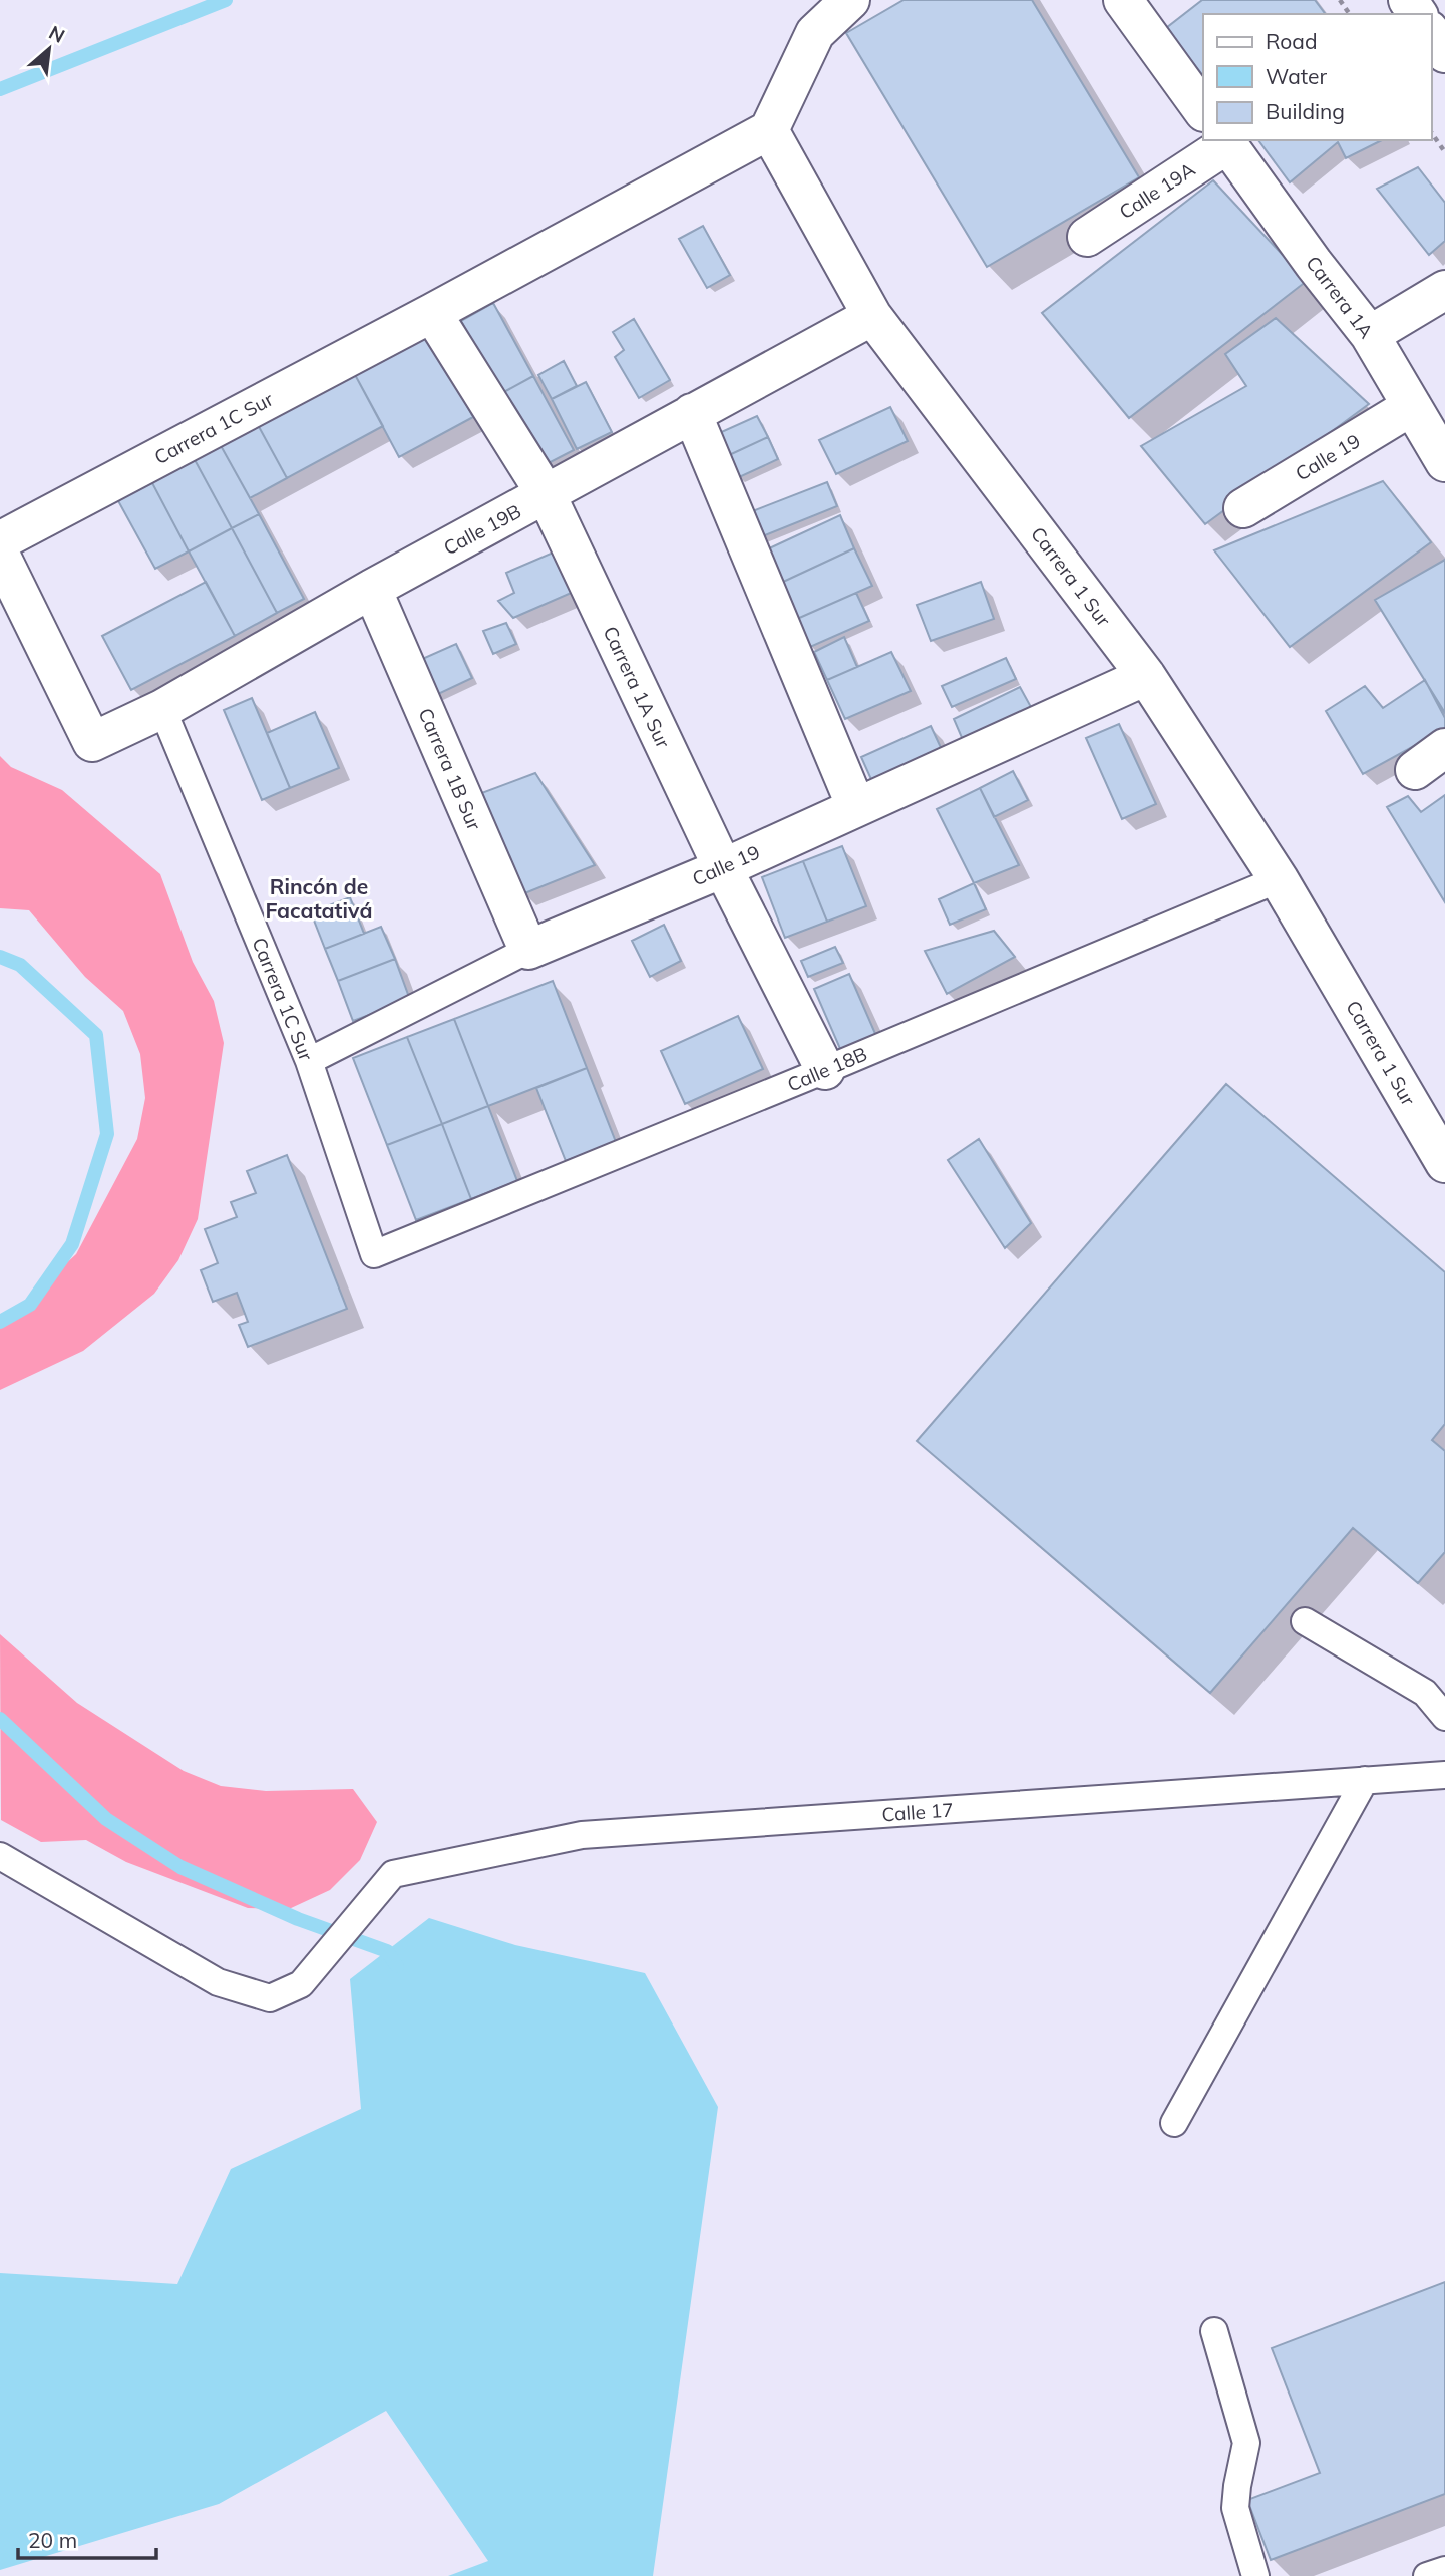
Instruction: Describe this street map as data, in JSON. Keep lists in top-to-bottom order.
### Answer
{
  "streets": {
    "street": [
      "Calle 19A",
      "Carrera 1A",
      "Carrera 1C Sur",
      "Calle 19",
      "Calle 19B",
      "Carrera 1 Sur",
      "Carrera 1A Sur",
      "Carrera 1B Sur"
    ],
    "lane": ["Calle 18B", "Calle 17"]
  },
  "crossings": [
    ["Calle 19A", "Carrera 1A"],
    ["Carrera 1A", "Calle 19"],
    ["Carrera 1C Sur", "Calle 19"],
    ["Carrera 1C Sur", "Calle 19B"],
    ["Carrera 1C Sur", "Carrera 1A Sur"],
    ["Carrera 1C Sur", "Calle 18B"],
    ["Calle 19", "Carrera 1 Sur"],
    ["Calle 19", "Carrera 1A Sur"],
    ["Calle 19", "Carrera 1B Sur"],
    ["Calle 19B", "Carrera 1 Sur"],
    ["Calle 19B", "Carrera 1A Sur"],
    ["Calle 19B", "Carrera 1B Sur"],
    ["Carrera 1 Sur", "Calle 18B"],
    ["Carrera 1A Sur", "Calle 18B"]
  ],
  "districts": ["Rincón de Facatativá"],
  "legend": ["Road", "Water", "Building"],
  "scale_bar": "20 m",
  "north": "top right"
}
